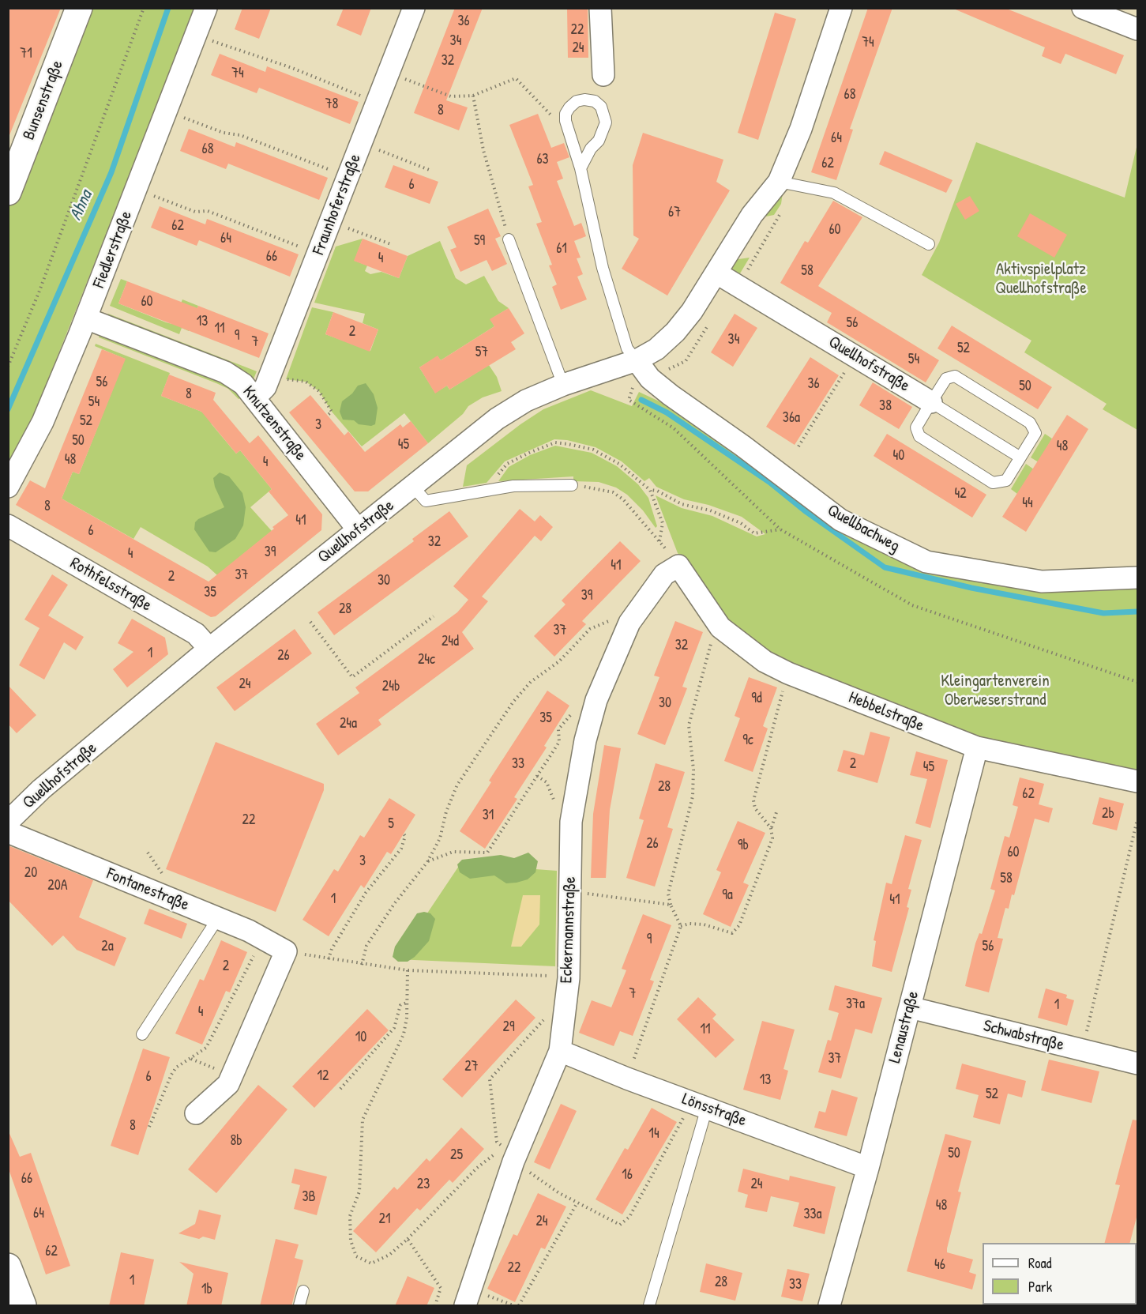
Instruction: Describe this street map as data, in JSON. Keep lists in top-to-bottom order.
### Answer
{
  "streets": {
    "street": [
      "Bunsenstraße",
      "Fraunhoferstraße",
      "Fiedlerstraße",
      "Quellhofstraße",
      "Knutzenstraße",
      "Quellbachweg",
      "Rothfelsstraße",
      "Hebbelstraße",
      "Fontanestraße",
      "Eckermannstraße",
      "Lenaustraße",
      "Schwabstraße",
      "Lönsstraße"
    ]
  },
  "crossings": [
    ["Fraunhoferstraße", "Knutzenstraße"],
    ["Fiedlerstraße", "Knutzenstraße"],
    ["Quellhofstraße", "Knutzenstraße"],
    ["Quellhofstraße", "Quellbachweg"],
    ["Quellhofstraße", "Rothfelsstraße"],
    ["Hebbelstraße", "Eckermannstraße"],
    ["Hebbelstraße", "Lenaustraße"],
    ["Eckermannstraße", "Lönsstraße"],
    ["Lenaustraße", "Schwabstraße"],
    ["Lenaustraße", "Lönsstraße"]
  ],
  "water": ["Ahna"],
  "parks": ["Aktivspielplatz Quellhofstraße", "Kleingartenverein Oberweserstrand"],
  "house_numbers": [
    "36",
    "22",
    "34",
    "74",
    "24",
    "71",
    "32",
    "74",
    "68",
    "78",
    "8",
    "64",
    "68",
    "63",
    "62",
    "6",
    "67",
    "62",
    "60",
    "64",
    "59",
    "61",
    "66",
    "4",
    "58",
    "60",
    "13",
    "56",
    "11",
    "2",
    "9",
    "34",
    "7",
    "52",
    "57",
    "54",
    "56",
    "36",
    "50",
    "8",
    "54",
    "38",
    "36a",
    "52",
    "3",
    "50",
    "45",
    "48",
    "40",
    "48",
    "4",
    "42",
    "44",
    "8",
    "41",
    "6",
    "32",
    "39",
    "4",
    "41",
    "37",
    "2",
    "30",
    "35",
    "39",
    "28",
    "37",
    "24d",
    "32",
    "1",
    "26",
    "24c",
    "24",
    "24b",
    "9d",
    "30",
    "35",
    "24a",
    "9c",
    "33",
    "2",
    "45",
    "28",
    "62",
    "2b",
    "31",
    "22",
    "5",
    "26",
    "9b",
    "60",
    "3",
    "20",
    "58",
    "20A",
    "9a",
    "1",
    "41",
    "9",
    "2a",
    "56",
    "2",
    "7",
    "37a",
    "1",
    "4",
    "29",
    "11",
    "10",
    "37",
    "27",
    "12",
    "6",
    "13",
    "52",
    "8",
    "14",
    "8b",
    "50",
    "25",
    "16",
    "66",
    "23",
    "24",
    "3B",
    "48",
    "64",
    "33a",
    "21",
    "24",
    "62",
    "46",
    "22",
    "1",
    "28",
    "33",
    "1b"
  ],
  "legend": ["Road", "Park"]
}
